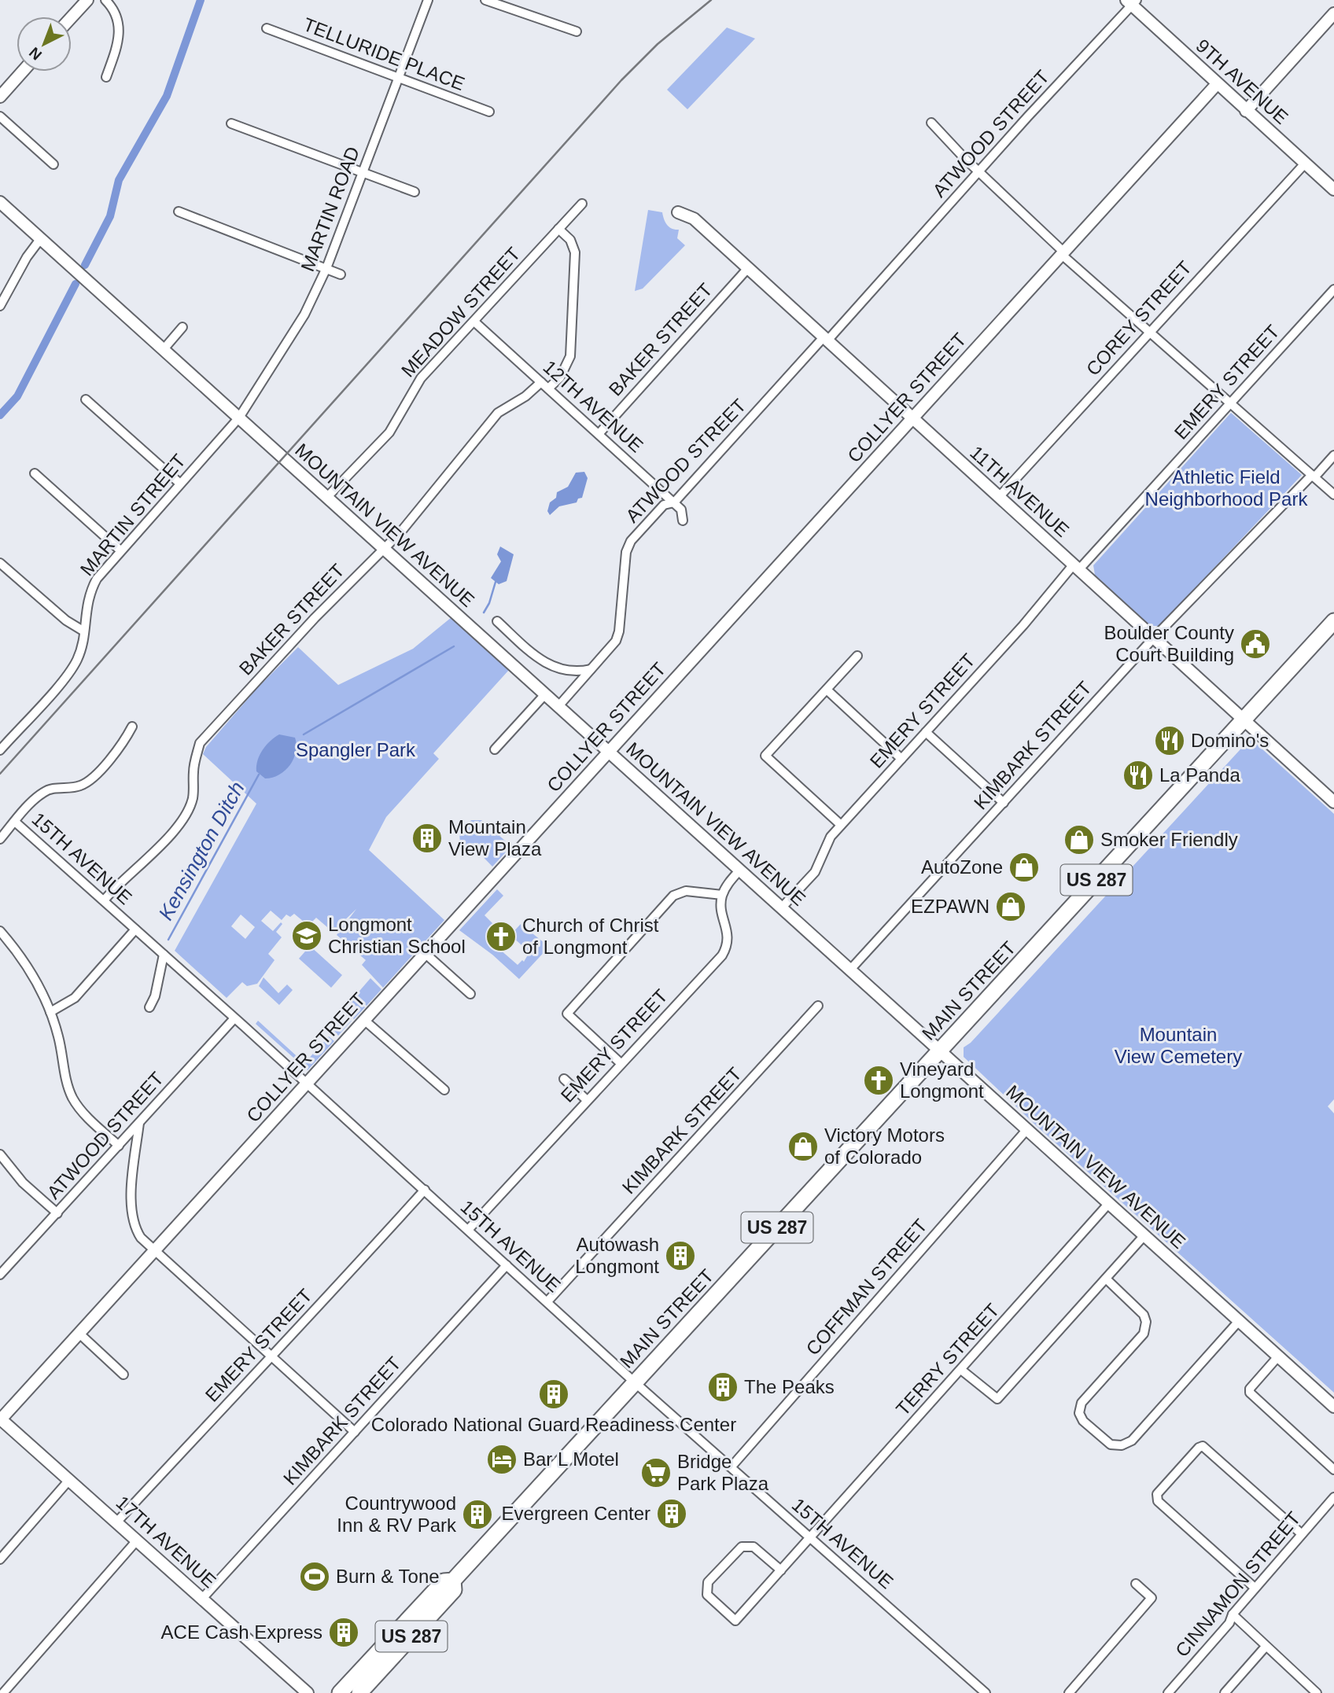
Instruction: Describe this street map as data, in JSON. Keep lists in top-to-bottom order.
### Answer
{
  "streets": {
    "highway": ["US 287", "MAIN STREET"],
    "street": [
      "TELLURIDE PLACE",
      "9TH AVENUE",
      "ATWOOD STREET",
      "MARTIN ROAD",
      "MEADOW STREET",
      "COREY STREET",
      "BAKER STREET",
      "EMERY STREET",
      "COLLYER STREET",
      "12TH AVENUE",
      "11TH AVENUE",
      "MARTIN STREET",
      "MOUNTAIN VIEW AVENUE",
      "KIMBARK STREET",
      "15TH AVENUE",
      "COFFMAN STREET",
      "TERRY STREET",
      "17TH AVENUE",
      "CINNAMON STREET"
    ]
  },
  "crossings": [
    ["TELLURIDE PLACE", "MARTIN ROAD"],
    ["9TH AVENUE", "ATWOOD STREET"],
    ["9TH AVENUE", "COREY STREET"],
    ["9TH AVENUE", "COLLYER STREET"],
    ["ATWOOD STREET", "12TH AVENUE"],
    ["ATWOOD STREET", "11TH AVENUE"],
    ["ATWOOD STREET", "MOUNTAIN VIEW AVENUE"],
    ["ATWOOD STREET", "15TH AVENUE"],
    ["MARTIN ROAD", "MARTIN STREET"],
    ["MARTIN ROAD", "MOUNTAIN VIEW AVENUE"],
    ["MEADOW STREET", "12TH AVENUE"],
    ["MEADOW STREET", "MOUNTAIN VIEW AVENUE"],
    ["COREY STREET", "11TH AVENUE"],
    ["BAKER STREET", "12TH AVENUE"],
    ["BAKER STREET", "11TH AVENUE"],
    ["BAKER STREET", "MOUNTAIN VIEW AVENUE"],
    ["BAKER STREET", "15TH AVENUE"],
    ["EMERY STREET", "11TH AVENUE"],
    ["EMERY STREET", "MOUNTAIN VIEW AVENUE"],
    ["EMERY STREET", "15TH AVENUE"],
    ["EMERY STREET", "17TH AVENUE"],
    ["COLLYER STREET", "11TH AVENUE"],
    ["COLLYER STREET", "MOUNTAIN VIEW AVENUE"],
    ["COLLYER STREET", "15TH AVENUE"],
    ["COLLYER STREET", "17TH AVENUE"],
    ["11TH AVENUE", "KIMBARK STREET"],
    ["11TH AVENUE", "MAIN STREET"],
    ["MARTIN STREET", "MOUNTAIN VIEW AVENUE"],
    ["MOUNTAIN VIEW AVENUE", "KIMBARK STREET"],
    ["MOUNTAIN VIEW AVENUE", "MAIN STREET"],
    ["MOUNTAIN VIEW AVENUE", "COFFMAN STREET"],
    ["MOUNTAIN VIEW AVENUE", "TERRY STREET"],
    ["KIMBARK STREET", "15TH AVENUE"],
    ["KIMBARK STREET", "17TH AVENUE"],
    ["15TH AVENUE", "MAIN STREET"],
    ["15TH AVENUE", "COFFMAN STREET"],
    ["15TH AVENUE", "TERRY STREET"]
  ],
  "water": ["Kensington Ditch"],
  "parks": ["Athletic Field Neighborhood Park", "Spangler Park", "Mountain View Cemetery"],
  "places": {
    "public building": ["Boulder County Court Building"],
    "restaurant": ["Domino's", "La Panda"],
    "building": [
      "Mountain View Plaza",
      "Autowash Longmont",
      "The Peaks",
      "Colorado National Guard Readiness Center",
      "Evergreen Center",
      "Countrywood Inn & RV Park",
      "ACE Cash Express"
    ],
    "shop": [
      "Smoker Friendly",
      "AutoZone",
      "EZPAWN",
      "Victory Motors of Colorado"
    ],
    "school or university": ["Longmont Christian School"],
    "church": ["Church of Christ of Longmont", "Vineyard Longmont"],
    "hotel": ["Bar L Motel"],
    "supermarket": ["Bridge Park Plaza"],
    "sports": ["Burn & Tone"]
  },
  "north": "bottom left"
}
